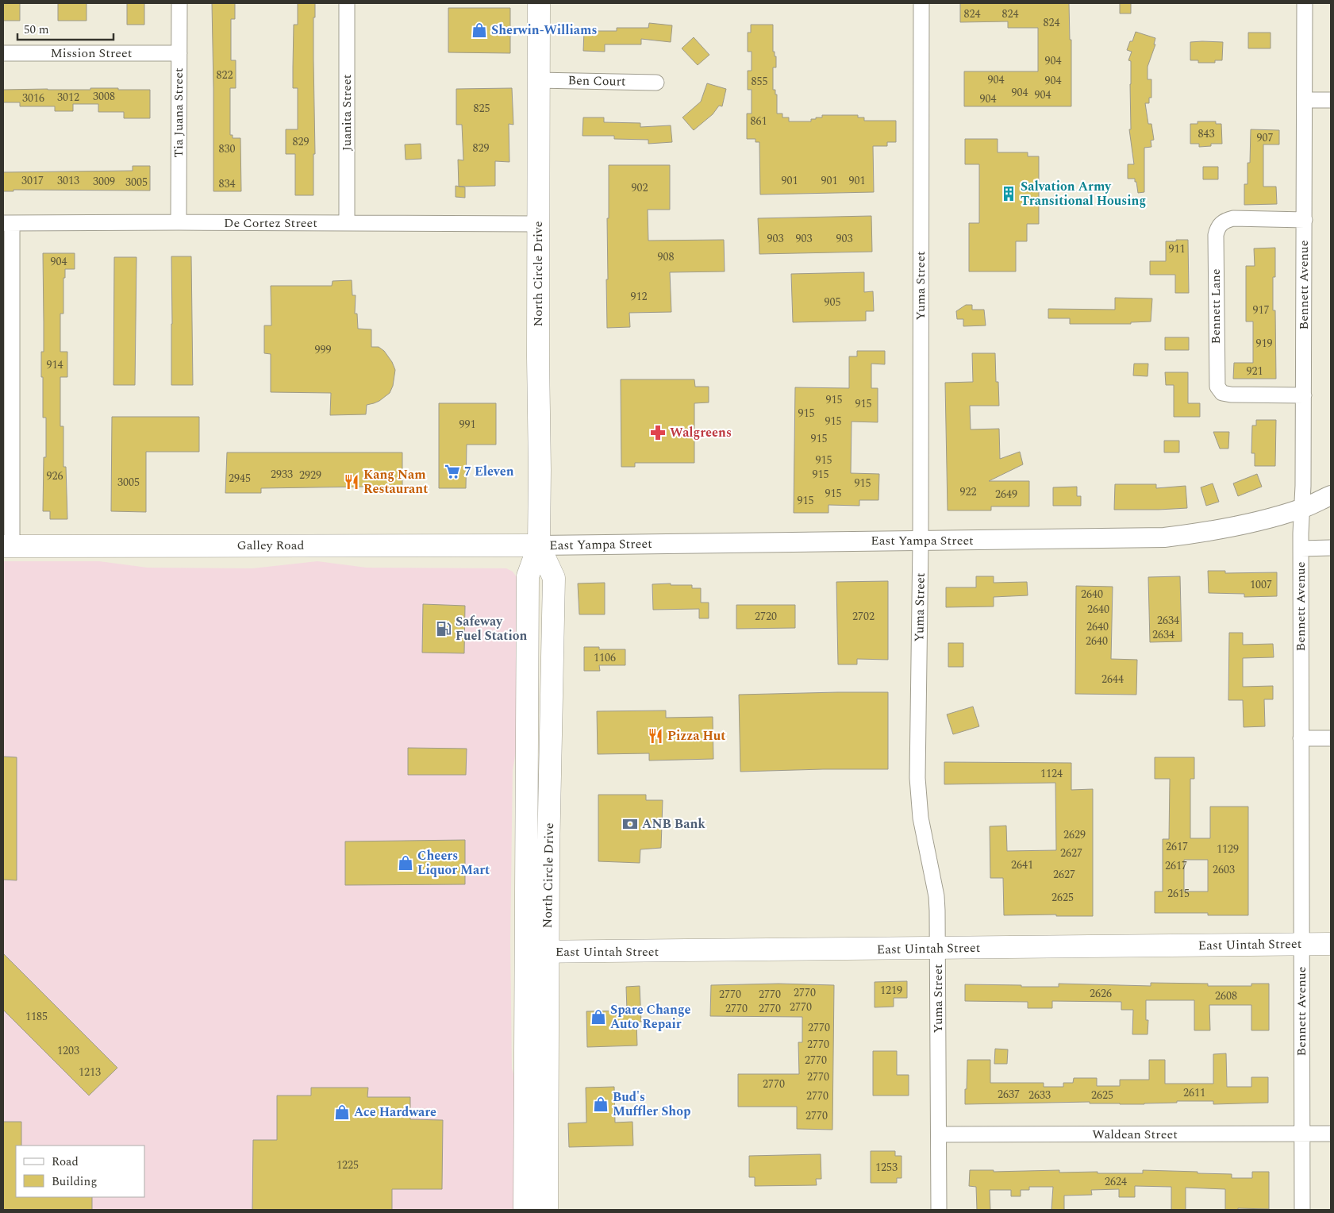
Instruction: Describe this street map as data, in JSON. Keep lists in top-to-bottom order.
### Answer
{
  "streets": {
    "main road": ["North Circle Drive", "Galley Road", "East Uintah Street"],
    "street": [
      "Mission Street",
      "Ben Court",
      "Tia Juana Street",
      "Juanita Street",
      "De Cortez Street",
      "Bennett Avenue",
      "Yuma Street",
      "Bennett Lane",
      "East Yampa Street",
      "Waldean Street"
    ]
  },
  "crossings": [
    ["Mission Street", "Tia Juana Street"],
    ["Ben Court", "North Circle Drive"],
    ["Tia Juana Street", "De Cortez Street"],
    ["Juanita Street", "De Cortez Street"],
    ["De Cortez Street", "North Circle Drive"],
    ["North Circle Drive", "East Yampa Street"],
    ["North Circle Drive", "Galley Road"],
    ["North Circle Drive", "East Uintah Street"],
    ["Bennett Avenue", "Bennett Lane"],
    ["Bennett Avenue", "East Yampa Street"],
    ["Bennett Avenue", "East Uintah Street"],
    ["Bennett Avenue", "Waldean Street"],
    ["Yuma Street", "East Yampa Street"],
    ["Yuma Street", "East Uintah Street"],
    ["Yuma Street", "Waldean Street"],
    ["East Yampa Street", "Galley Road"]
  ],
  "places": {
    "shop": [
      "Sherwin-Williams",
      "Cheers Liquor Mart",
      "Spare Change Auto Repair",
      "Bud's Muffler Shop",
      "Ace Hardware"
    ],
    "building": ["Salvation Army Transitional Housing"],
    "pharmacy": ["Walgreens"],
    "supermarket": ["7 Eleven"],
    "restaurant": ["Kang Nam Restaurant", "Pizza Hut"],
    "fuel station": ["Safeway Fuel Station"],
    "bank": ["ANB Bank"]
  },
  "house_numbers": [
    "824",
    "824",
    "824",
    "904",
    "822",
    "904",
    "904",
    "855",
    "904",
    "904",
    "3008",
    "3012",
    "3016",
    "904",
    "825",
    "861",
    "843",
    "907",
    "829",
    "829",
    "830",
    "3017",
    "3013",
    "901",
    "901",
    "901",
    "3009",
    "3005",
    "834",
    "902",
    "903",
    "903",
    "903",
    "911",
    "908",
    "904",
    "912",
    "905",
    "917",
    "919",
    "999",
    "914",
    "921",
    "915",
    "915",
    "915",
    "915",
    "991",
    "915",
    "915",
    "2933",
    "915",
    "2929",
    "926",
    "2945",
    "3005",
    "915",
    "922",
    "915",
    "2649",
    "915",
    "1007",
    "2640",
    "2640",
    "2720",
    "2702",
    "2634",
    "2640",
    "2634",
    "2640",
    "1106",
    "2644",
    "1124",
    "2629",
    "2617",
    "1129",
    "2627",
    "2641",
    "2617",
    "2603",
    "2627",
    "2615",
    "2625",
    "1219",
    "2770",
    "2626",
    "2770",
    "2770",
    "2608",
    "2770",
    "2770",
    "2770",
    "1185",
    "2770",
    "2770",
    "1203",
    "2770",
    "1213",
    "2770",
    "2770",
    "2611",
    "2637",
    "2633",
    "2625",
    "2770",
    "2770",
    "1225",
    "1253",
    "2624"
  ],
  "legend": ["Road", "Building"],
  "scale_bar": "50 m"
}
